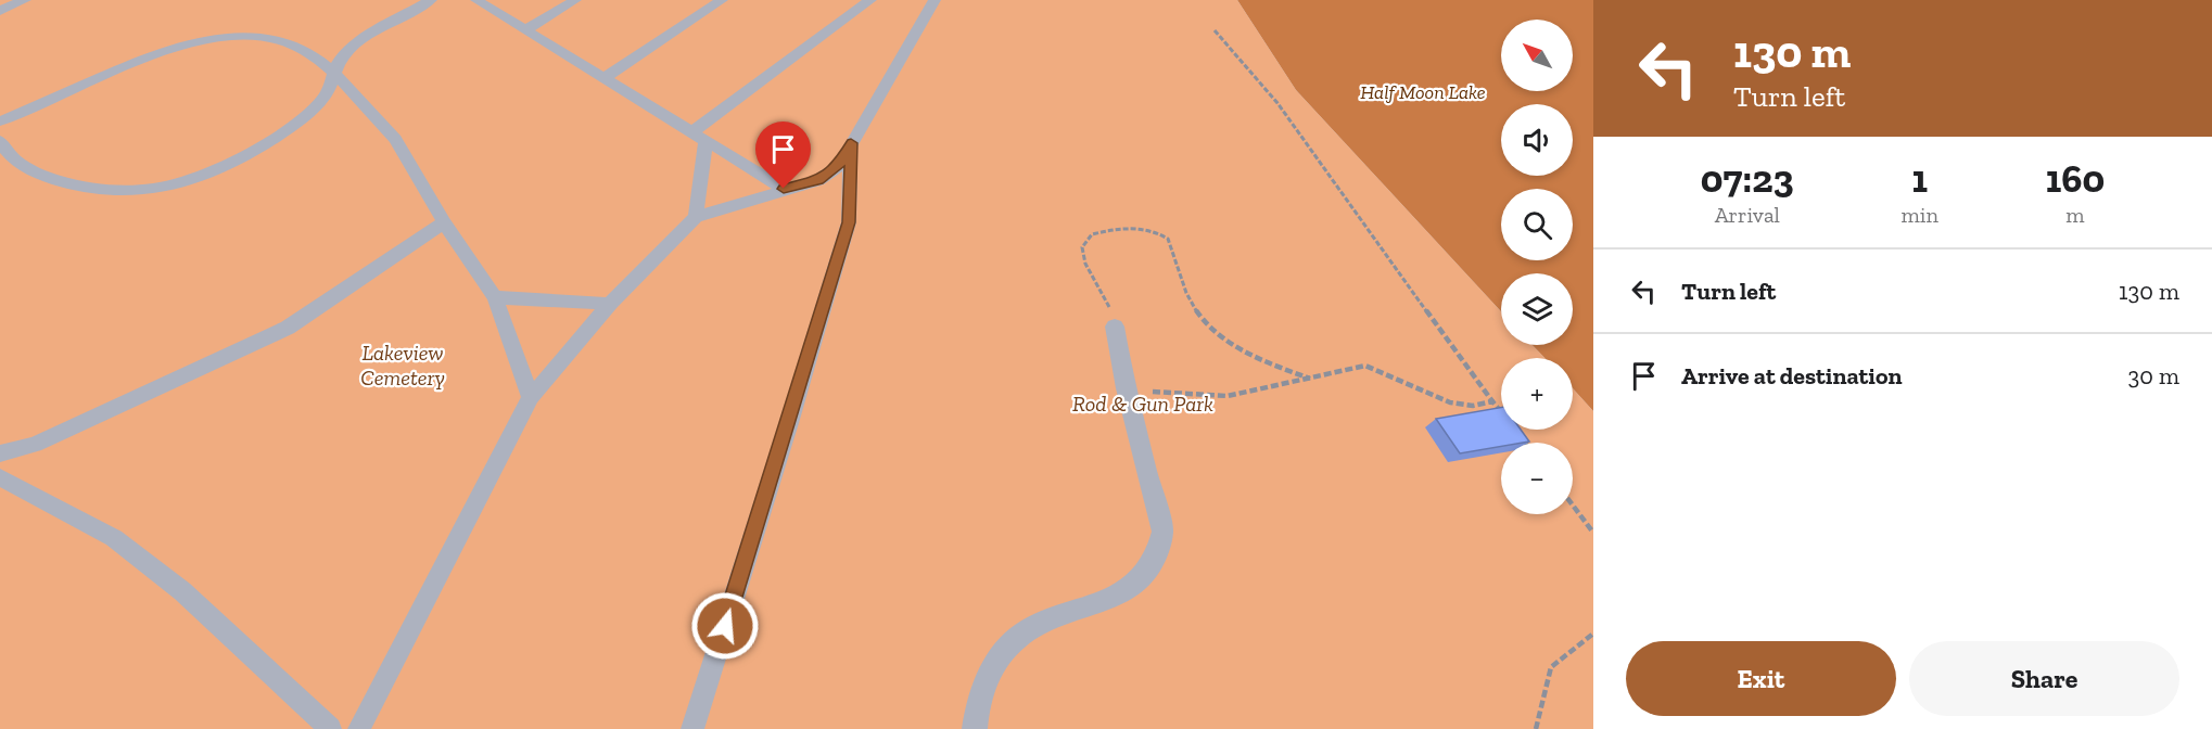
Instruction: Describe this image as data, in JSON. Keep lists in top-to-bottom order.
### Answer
{
  "water": ["Half Moon Lake"],
  "parks": ["Lakeview Cemetery", "Rod & Gun Park"],
  "north": "top left",
  "page": {
    "turn": ["130 m", "Turn left"],
    "map_buttons": ["+", "−"],
    "eta": [
      "07:23",
      "Arrival",
      "1",
      "min",
      "160",
      "m"
    ],
    "list": [
      {
        "name": "Turn left",
        "value": "130 m"
      },
      {
        "name": "Arrive at destination",
        "value": "30 m"
      }
    ],
    "buttons": ["Exit", "Share"]
  }
}
